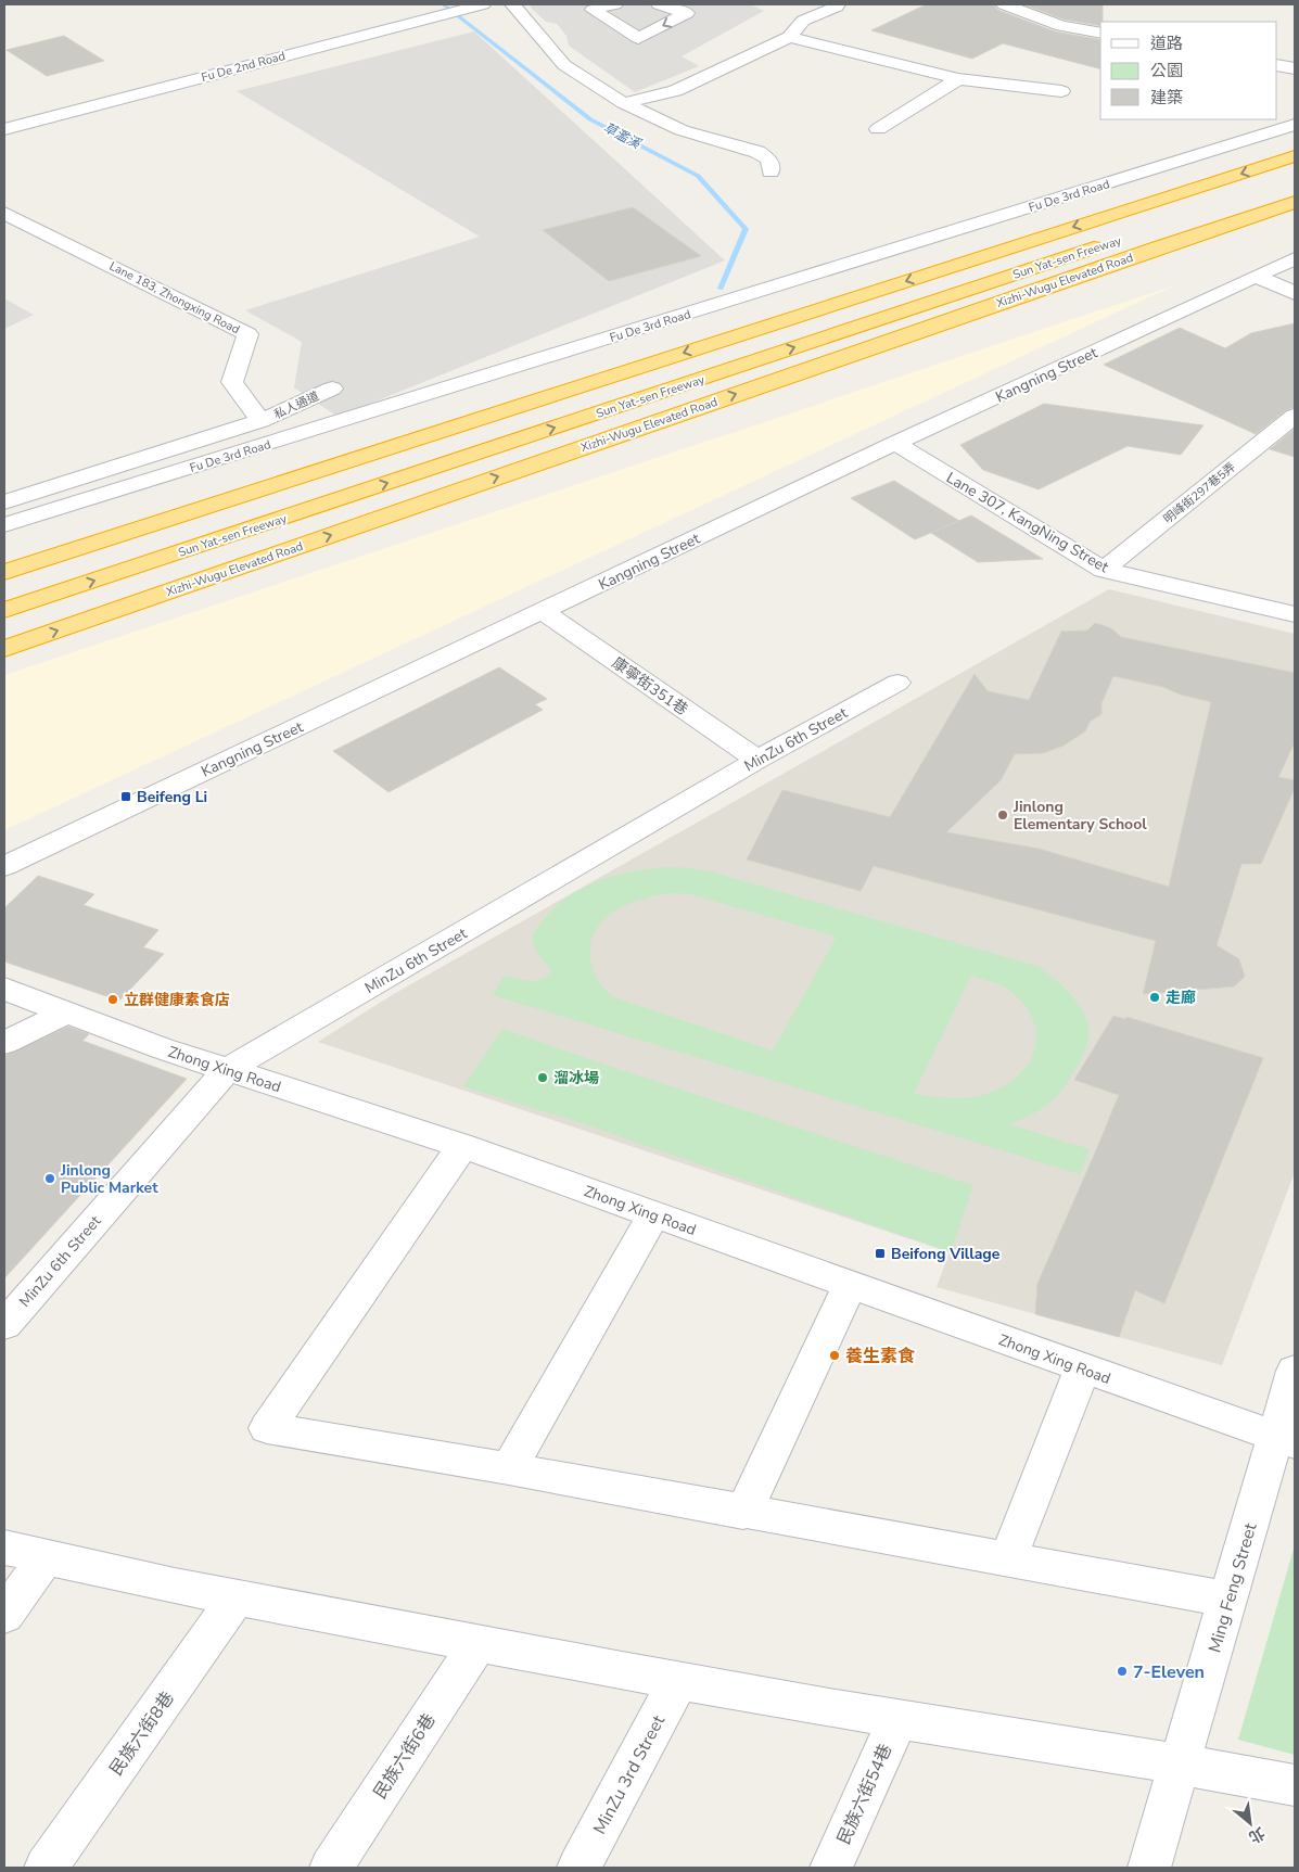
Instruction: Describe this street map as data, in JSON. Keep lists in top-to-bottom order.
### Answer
{
  "streets": {
    "highway": ["Sun Yat-sen Freeway", "Xizhi-Wugu Elevated Road"],
    "street": [
      "Fu De 2nd Road",
      "Fu De 3rd Road",
      "Lane 183, Zhongxing Road",
      "Kangning Street",
      "私人通道",
      "明峰街297巷5弄",
      "Lane 307, KangNing Street",
      "康寧街351巷",
      "MinZu 6th Street",
      "Zhong Xing Road",
      "Ming Feng Street",
      "民族六街8巷",
      "民族六街6巷",
      "MinZu 3rd Street",
      "民族六街54巷"
    ]
  },
  "crossings": [
    ["Lane 183, Zhongxing Road", "私人通道"],
    ["Kangning Street", "Lane 307, KangNing Street"],
    ["Kangning Street", "康寧街351巷"],
    ["明峰街297巷5弄", "Lane 307, KangNing Street"],
    ["康寧街351巷", "MinZu 6th Street"],
    ["MinZu 6th Street", "Zhong Xing Road"],
    ["Zhong Xing Road", "Ming Feng Street"]
  ],
  "one_way": ["Xizhi-Wugu Elevated Road"],
  "water": ["草濫溪"],
  "places": {
    "transit": ["Beifeng Li", "Beifong Village"],
    "other": [
      "Jinlong Elementary School",
      "走廊",
      "立群健康素食店",
      "溜冰場",
      "Jinlong Public Market",
      "養生素食",
      "7-Eleven"
    ]
  },
  "legend": ["道路", "公園", "建築"],
  "north": "bottom right"
}
